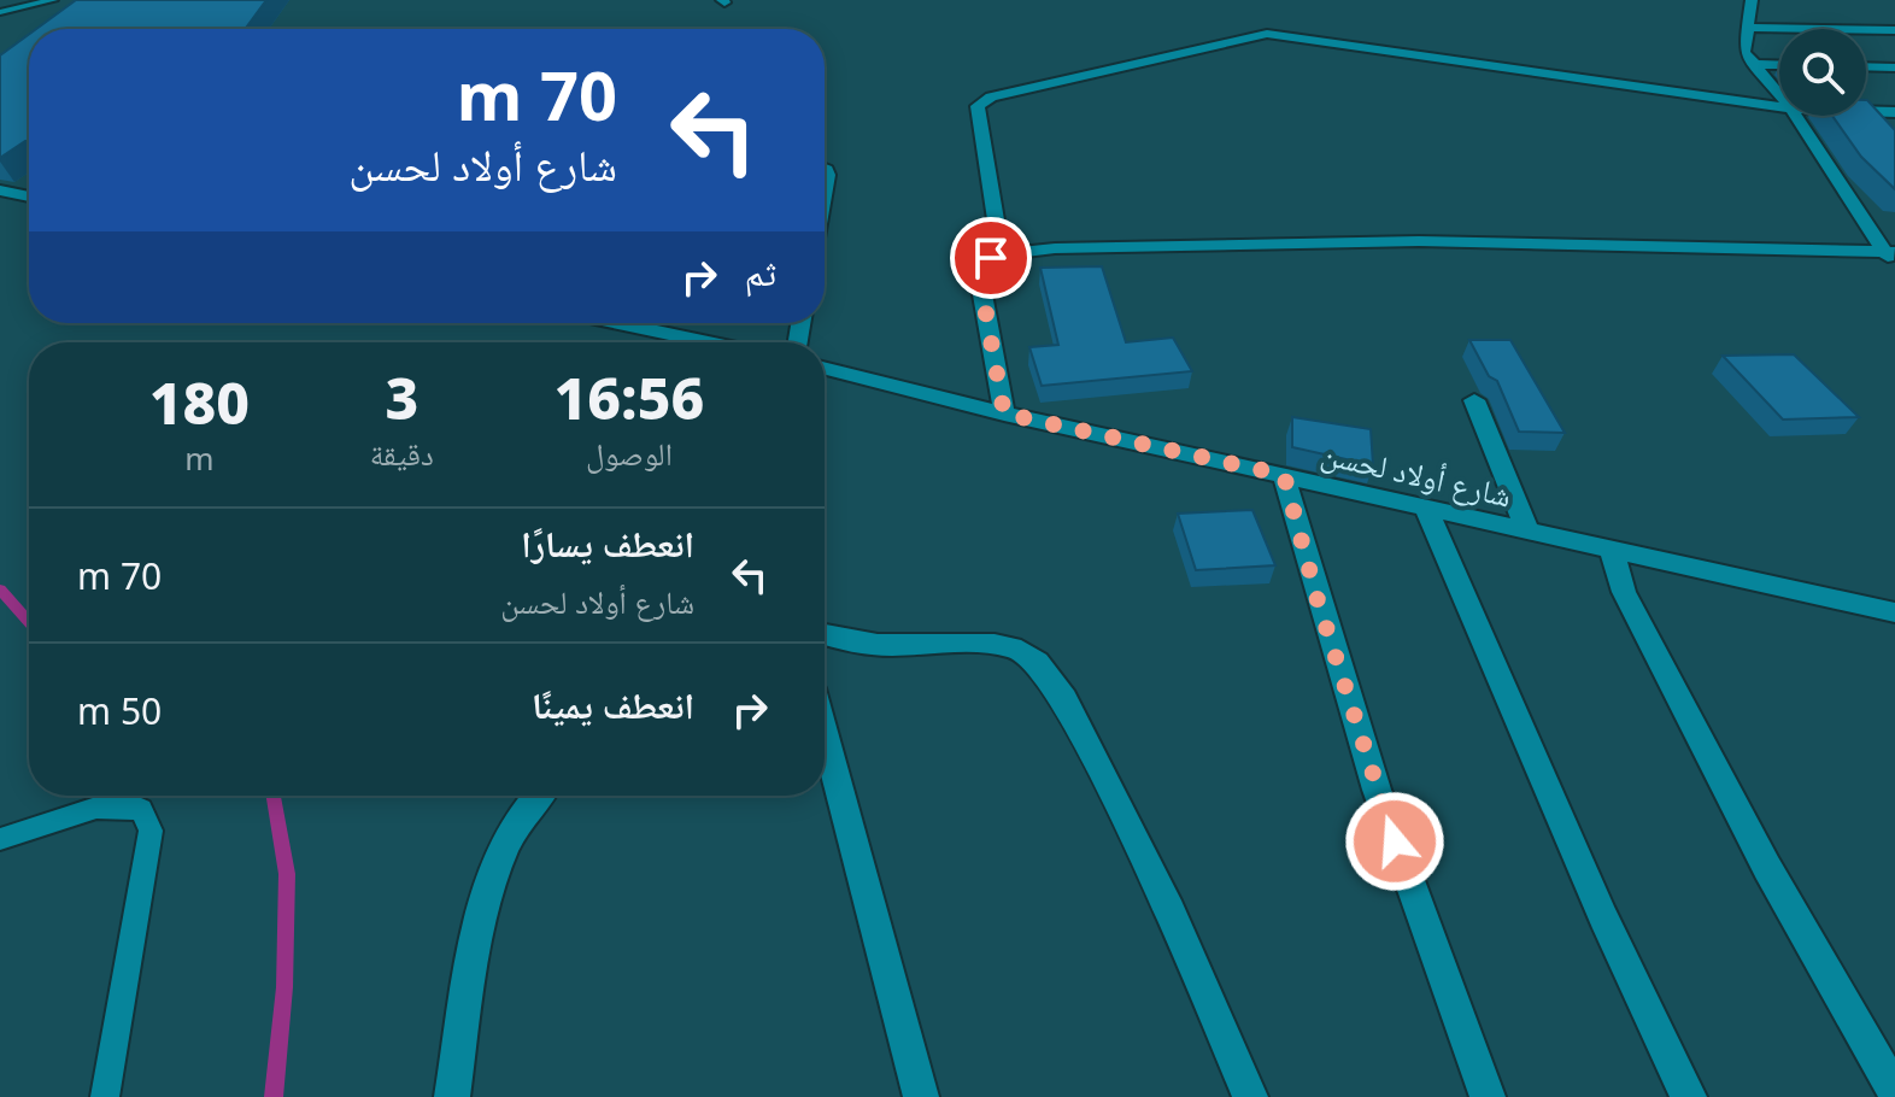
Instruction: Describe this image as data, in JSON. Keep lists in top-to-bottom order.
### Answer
{
  "streets": {
    "street": ["شارع أولاد لحسن"]
  },
  "page": {
    "turn": ["70 m", "شارع أولاد لحسن"],
    "then": "ثم",
    "eta": [
      "16:56",
      "الوصول",
      "3",
      "دقيقة",
      "180",
      "m"
    ],
    "list": [
      {
        "name": "انعطف يسارًا",
        "note": "شارع أولاد لحسن",
        "value": "70 m"
      },
      {
        "name": "انعطف يمينًا",
        "value": "50 m"
      }
    ]
  }
}
